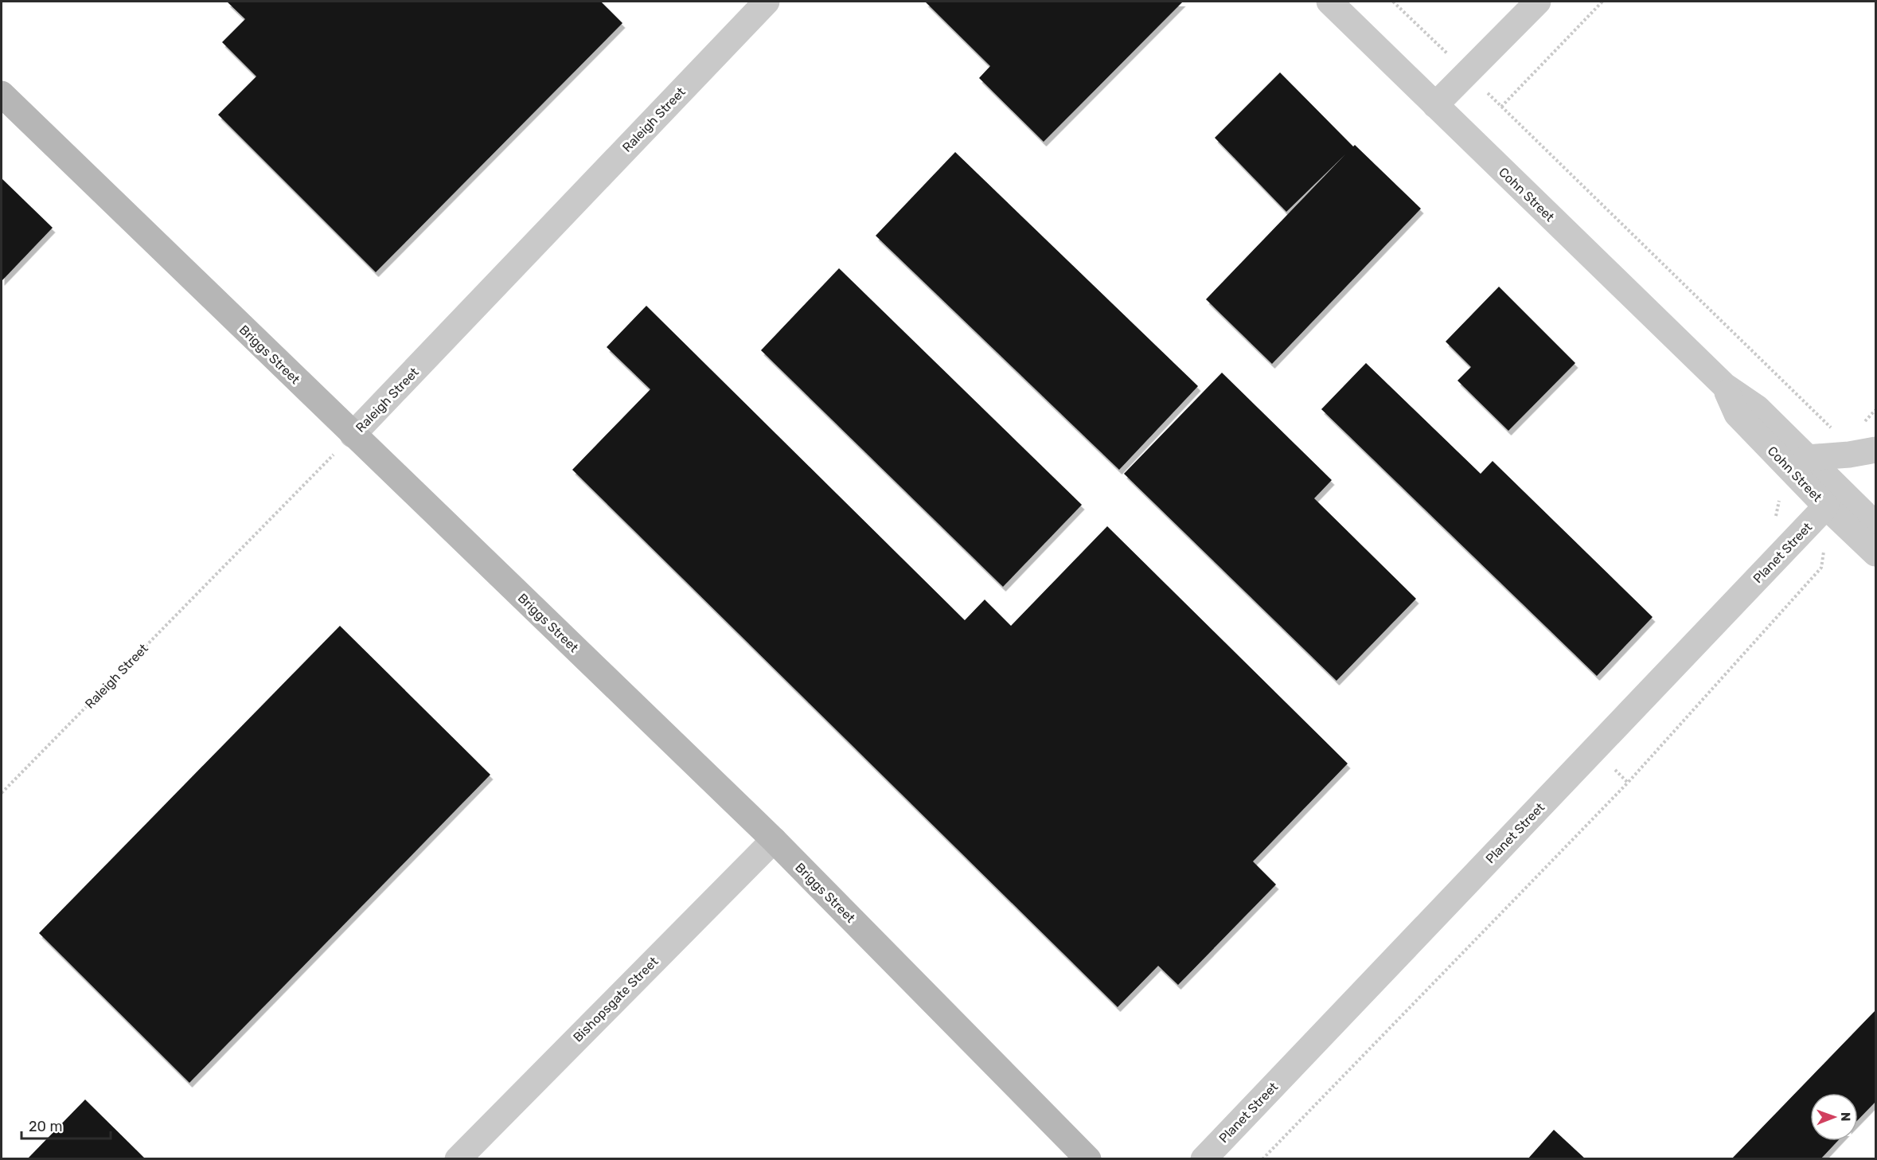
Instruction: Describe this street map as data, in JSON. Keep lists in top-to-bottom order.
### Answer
{
  "streets": {
    "street": [
      "Raleigh Street",
      "Cohn Street",
      "Briggs Street",
      "Planet Street",
      "Bishopsgate Street"
    ]
  },
  "crossings": [
    ["Raleigh Street", "Briggs Street"],
    ["Cohn Street", "Planet Street"],
    ["Briggs Street", "Bishopsgate Street"]
  ],
  "scale_bar": "20 m",
  "north": "right"
}
